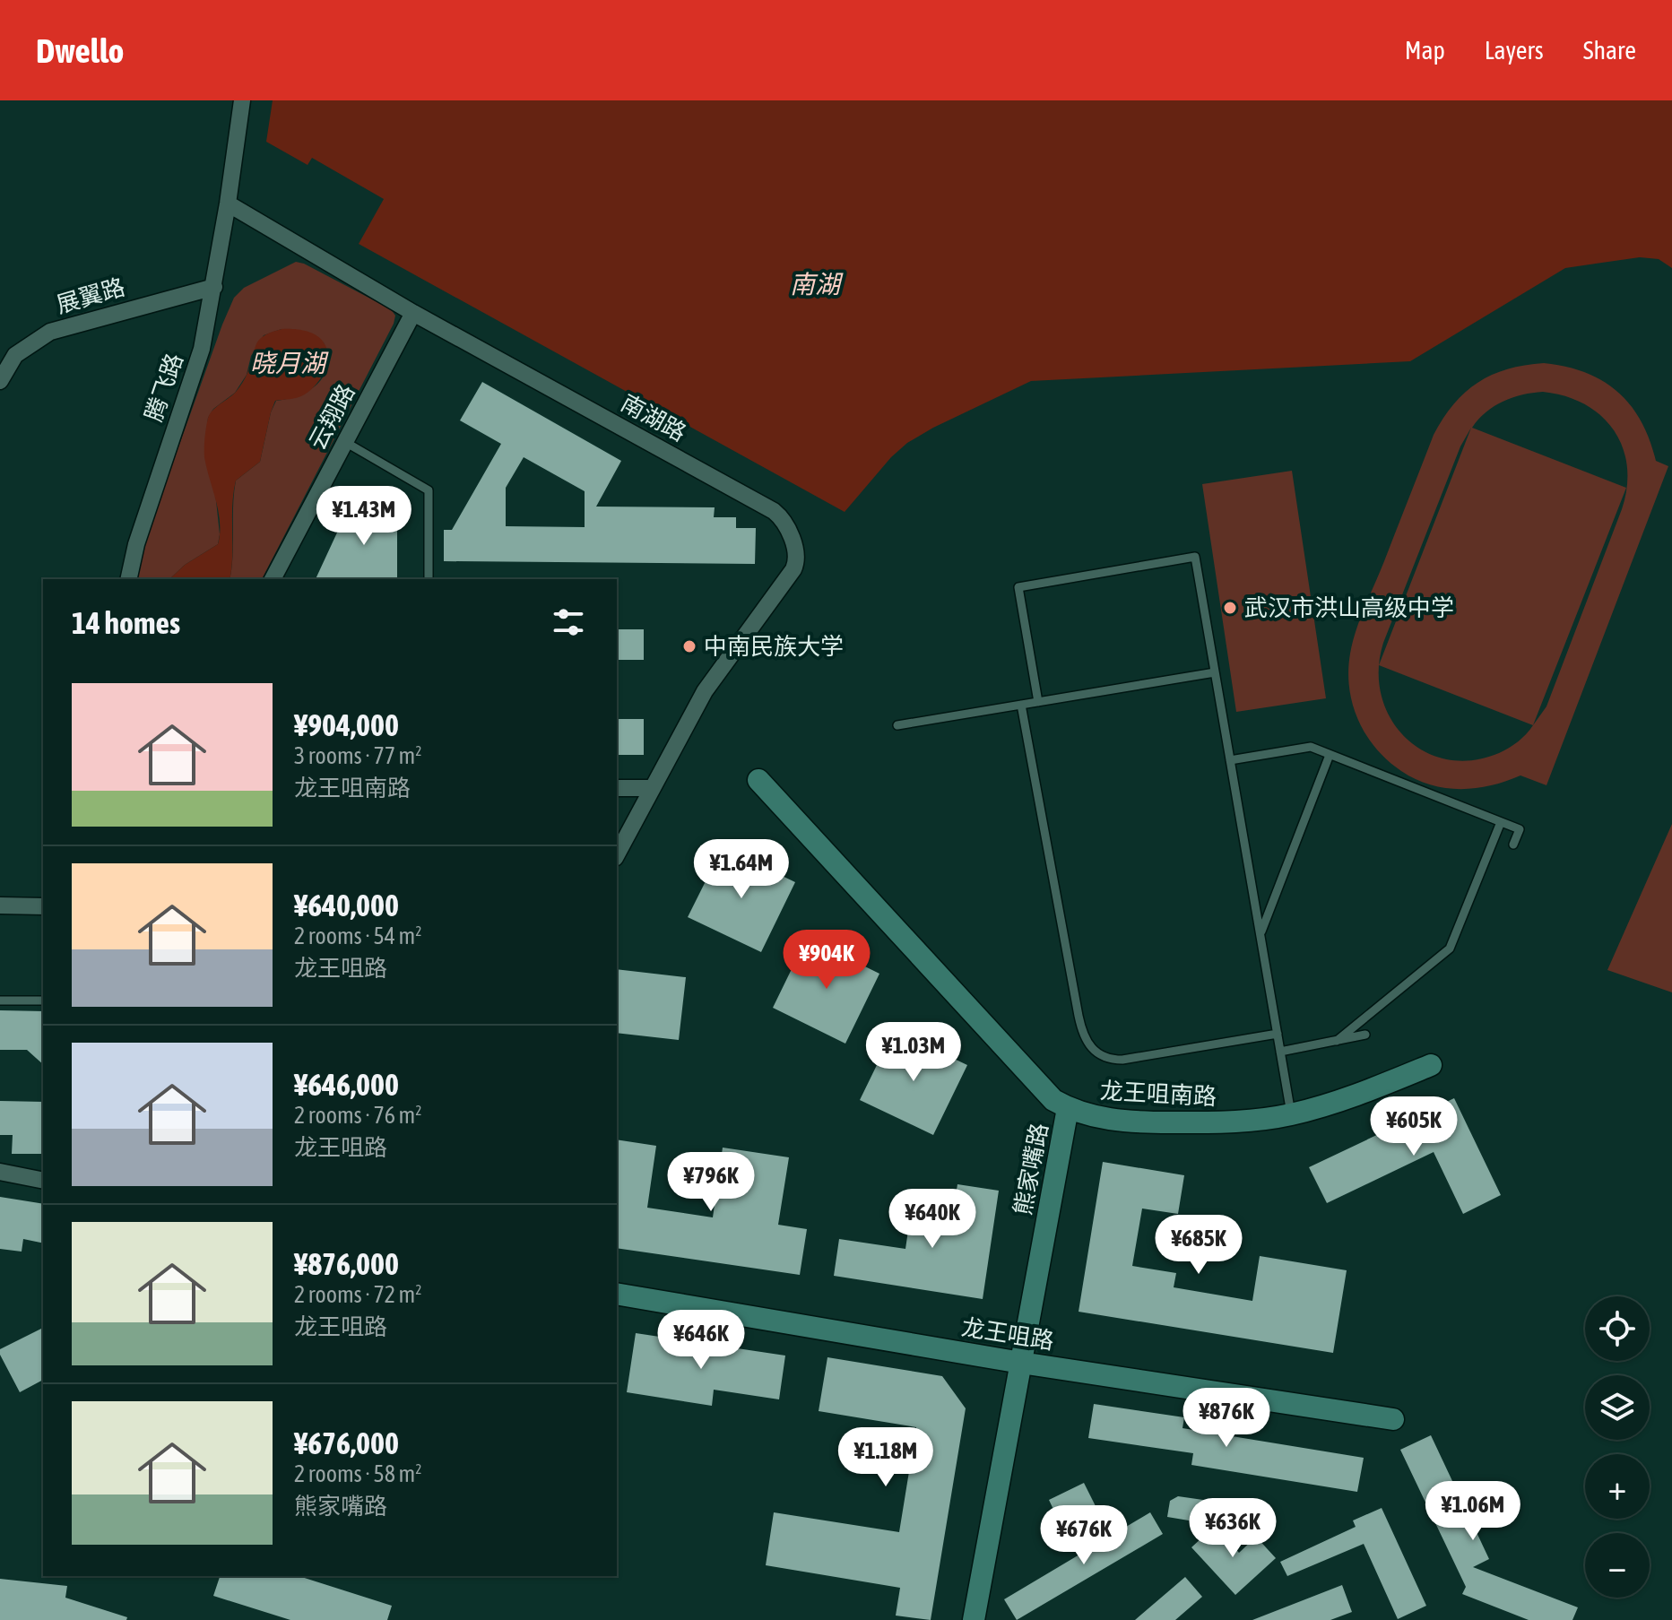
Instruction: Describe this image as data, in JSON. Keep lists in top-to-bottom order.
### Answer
{
  "streets": {
    "street": [
      "展翼路",
      "腾飞路",
      "云翔路",
      "南湖路",
      "龙王咀南路",
      "熊家嘴路",
      "龙王咀路"
    ]
  },
  "crossings": [
    ["展翼路", "腾飞路"],
    ["腾飞路", "南湖路"],
    ["云翔路", "南湖路"],
    ["龙王咀南路", "熊家嘴路"],
    ["熊家嘴路", "龙王咀路"]
  ],
  "water": ["南湖", "晓月湖"],
  "places": ["武汉市洪山高级中学", "中南民族大学"],
  "page": {
    "header": "Dwello",
    "nav": ["Map", "Layers", "Share"],
    "price": [
      "¥1.43M",
      "¥1.64M",
      "¥904K",
      "¥1.03M",
      "¥605K",
      "¥796K",
      "¥640K",
      "¥685K",
      "¥646K",
      "¥876K",
      "¥1.18M",
      "¥1.06M",
      "¥636K",
      "¥676K"
    ],
    "heading": "14 homes",
    "list": [
      {
        "name": "¥904,000",
        "note": "3 rooms · 77 m² · 龙王咀南路"
      },
      {
        "name": "¥640,000",
        "note": "2 rooms · 54 m² · 龙王咀路"
      },
      {
        "name": "¥646,000",
        "note": "2 rooms · 76 m² · 龙王咀路"
      },
      {
        "name": "¥876,000",
        "note": "2 rooms · 72 m² · 龙王咀路"
      },
      {
        "name": "¥676,000",
        "note": "2 rooms · 58 m² · 熊家嘴路"
      }
    ],
    "map_buttons": ["+", "−"]
  }
}
